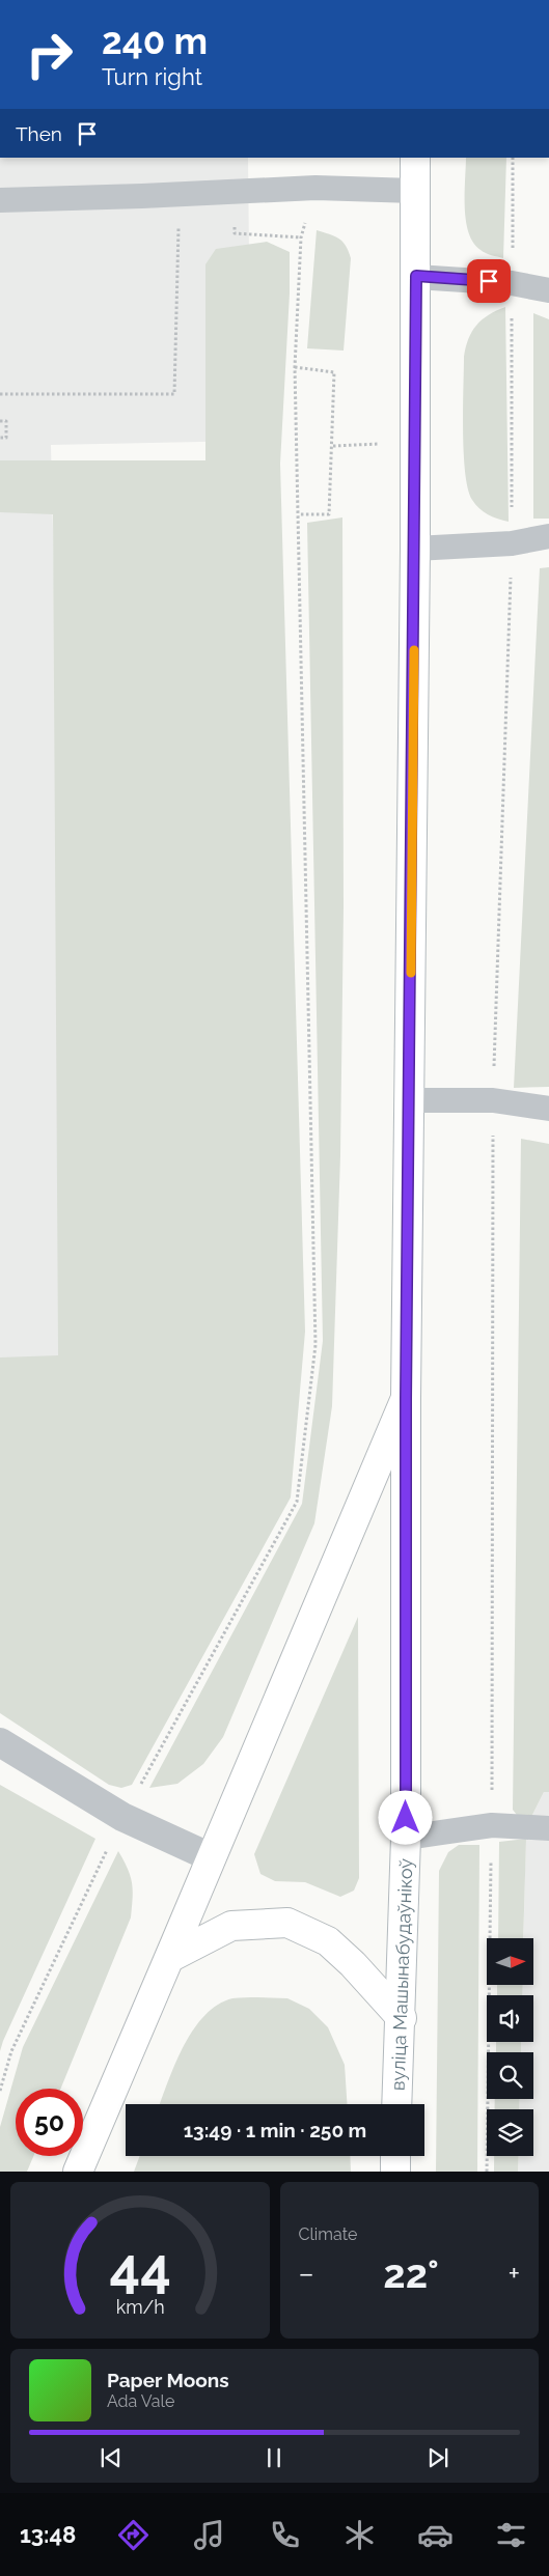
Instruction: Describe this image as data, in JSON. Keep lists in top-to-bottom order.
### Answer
{
  "streets": {
    "main road": ["вуліца Машынабудаўнікоў"]
  },
  "north": "right",
  "page": {
    "turn": ["240 m", "Turn right"],
    "then": "Then",
    "limit": "50",
    "trip": "13:49 · 1 min · 250 m",
    "tile": "Climate",
    "heat": ["−", "22°", "+"],
    "song": ["Paper Moons", "Ada Vale"],
    "tabs": "13:48",
    "gauge": ["44", "km/h"]
  }
}
